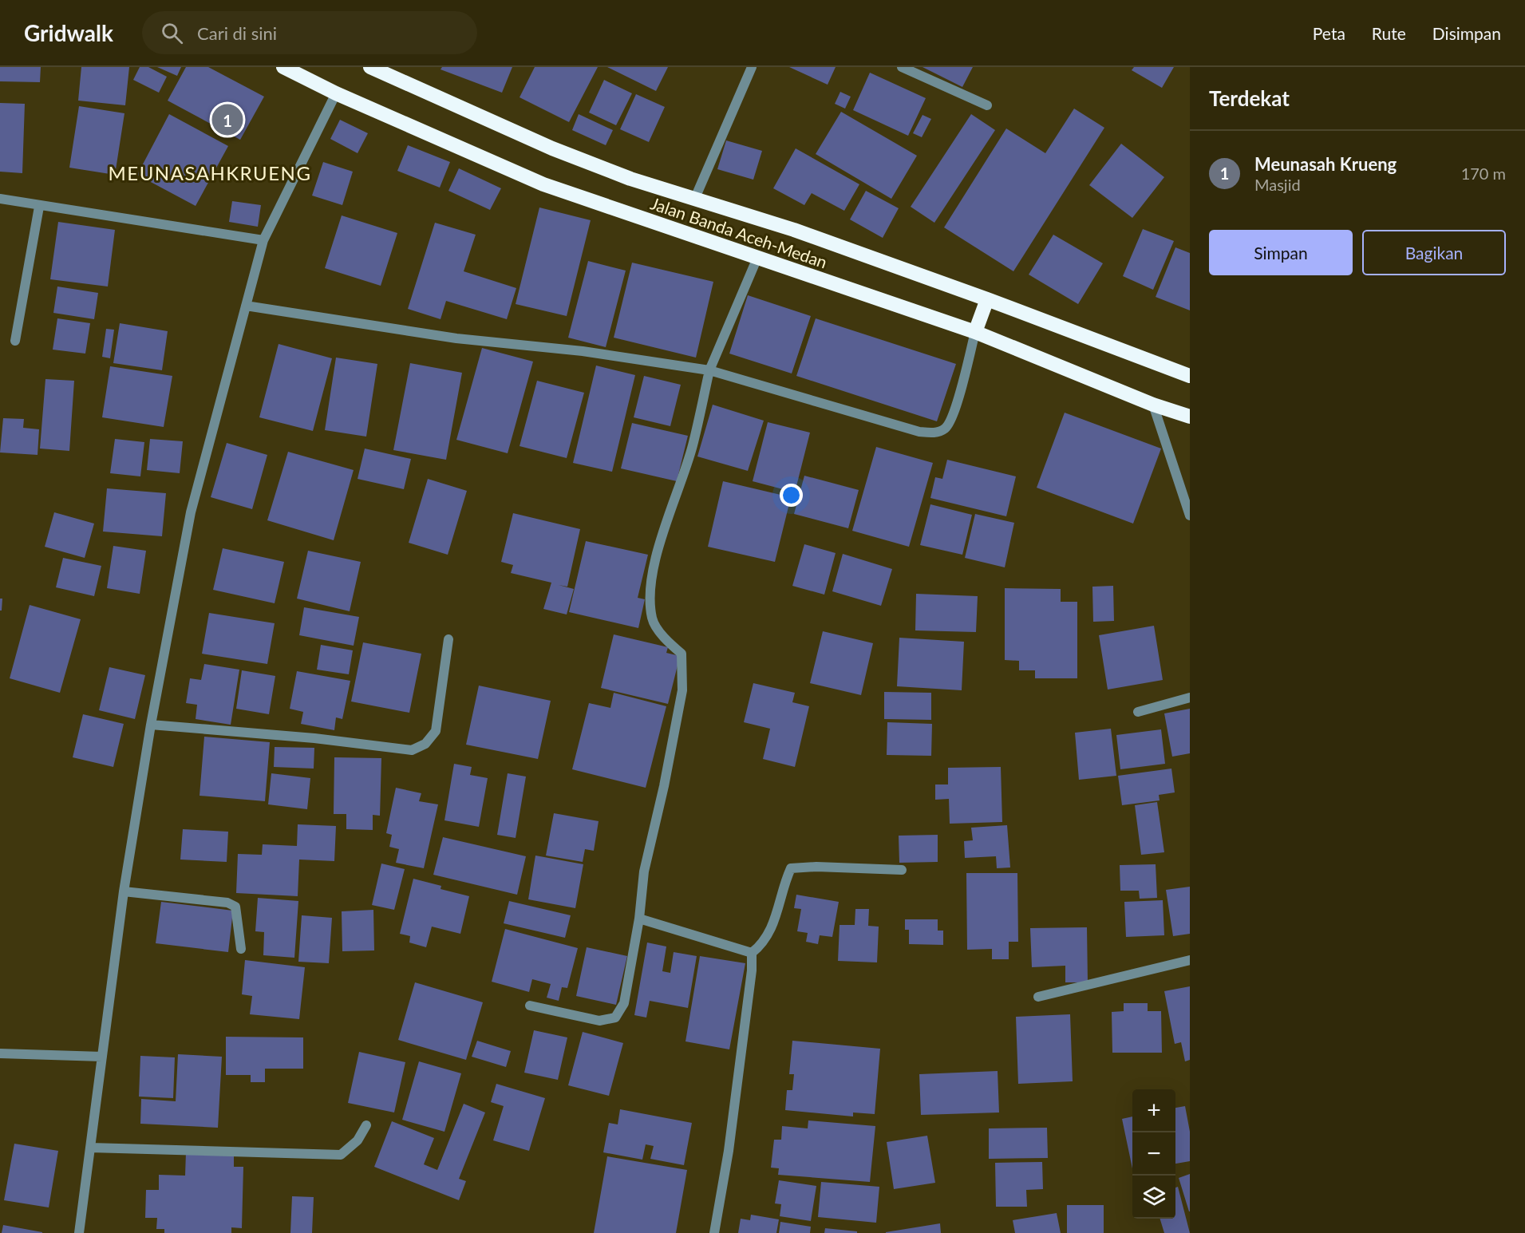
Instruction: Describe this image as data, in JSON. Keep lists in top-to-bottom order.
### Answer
{
  "streets": {
    "highway": ["Jalan Banda Aceh-Medan"]
  },
  "districts": ["MEUNASAHKRUENG"],
  "page": {
    "header": "Gridwalk",
    "search": "Cari di sini",
    "nav": ["Peta", "Rute", "Disimpan"],
    "heading": "Terdekat",
    "pins": "1",
    "list": [
      {
        "mark": "1",
        "name": "Meunasah Krueng",
        "note": "Masjid",
        "value": "170 m"
      }
    ],
    "buttons": ["Simpan", "Bagikan"],
    "map_buttons": ["+", "−"]
  }
}
